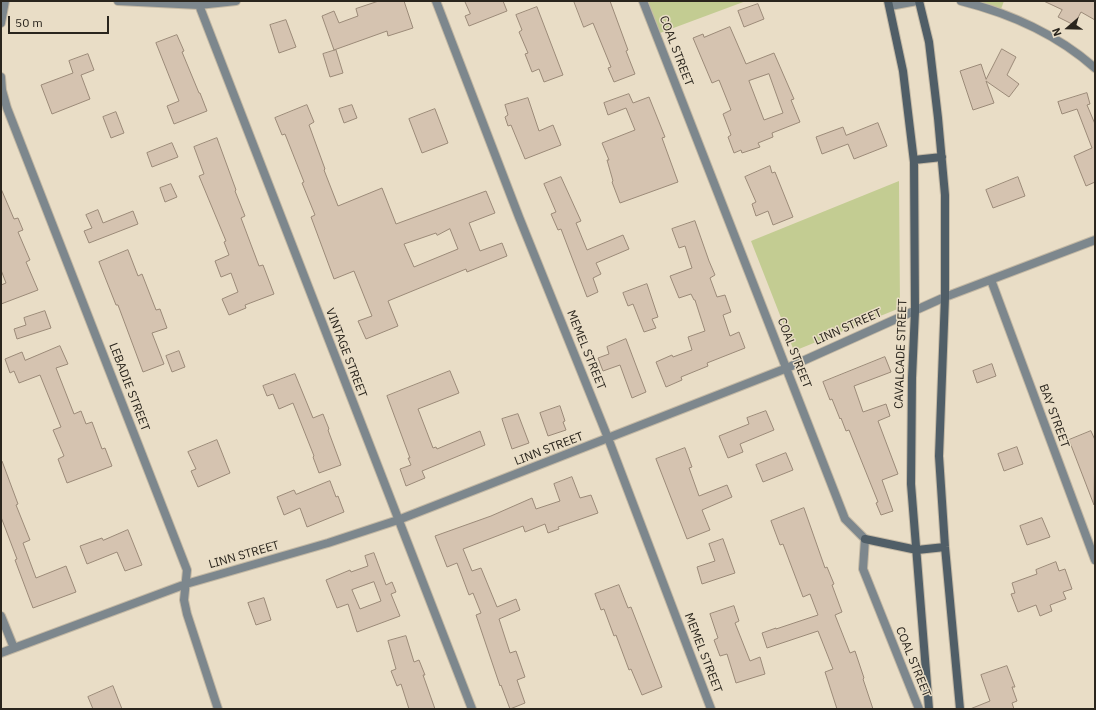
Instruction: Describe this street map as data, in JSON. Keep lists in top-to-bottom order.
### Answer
{
  "streets": {
    "main road": ["CAVALCADE STREET"],
    "street": [
      "COAL STREET",
      "LINN STREET",
      "MEMEL STREET",
      "VINTAGE STREET",
      "LEBADIE STREET",
      "BAY STREET"
    ]
  },
  "crossings": [
    ["COAL STREET", "LINN STREET"],
    ["LINN STREET", "MEMEL STREET"],
    ["LINN STREET", "VINTAGE STREET"],
    ["LINN STREET", "CAVALCADE STREET"],
    ["LINN STREET", "LEBADIE STREET"],
    ["LINN STREET", "BAY STREET"]
  ],
  "scale_bar": "50 m",
  "north": "left"
}
